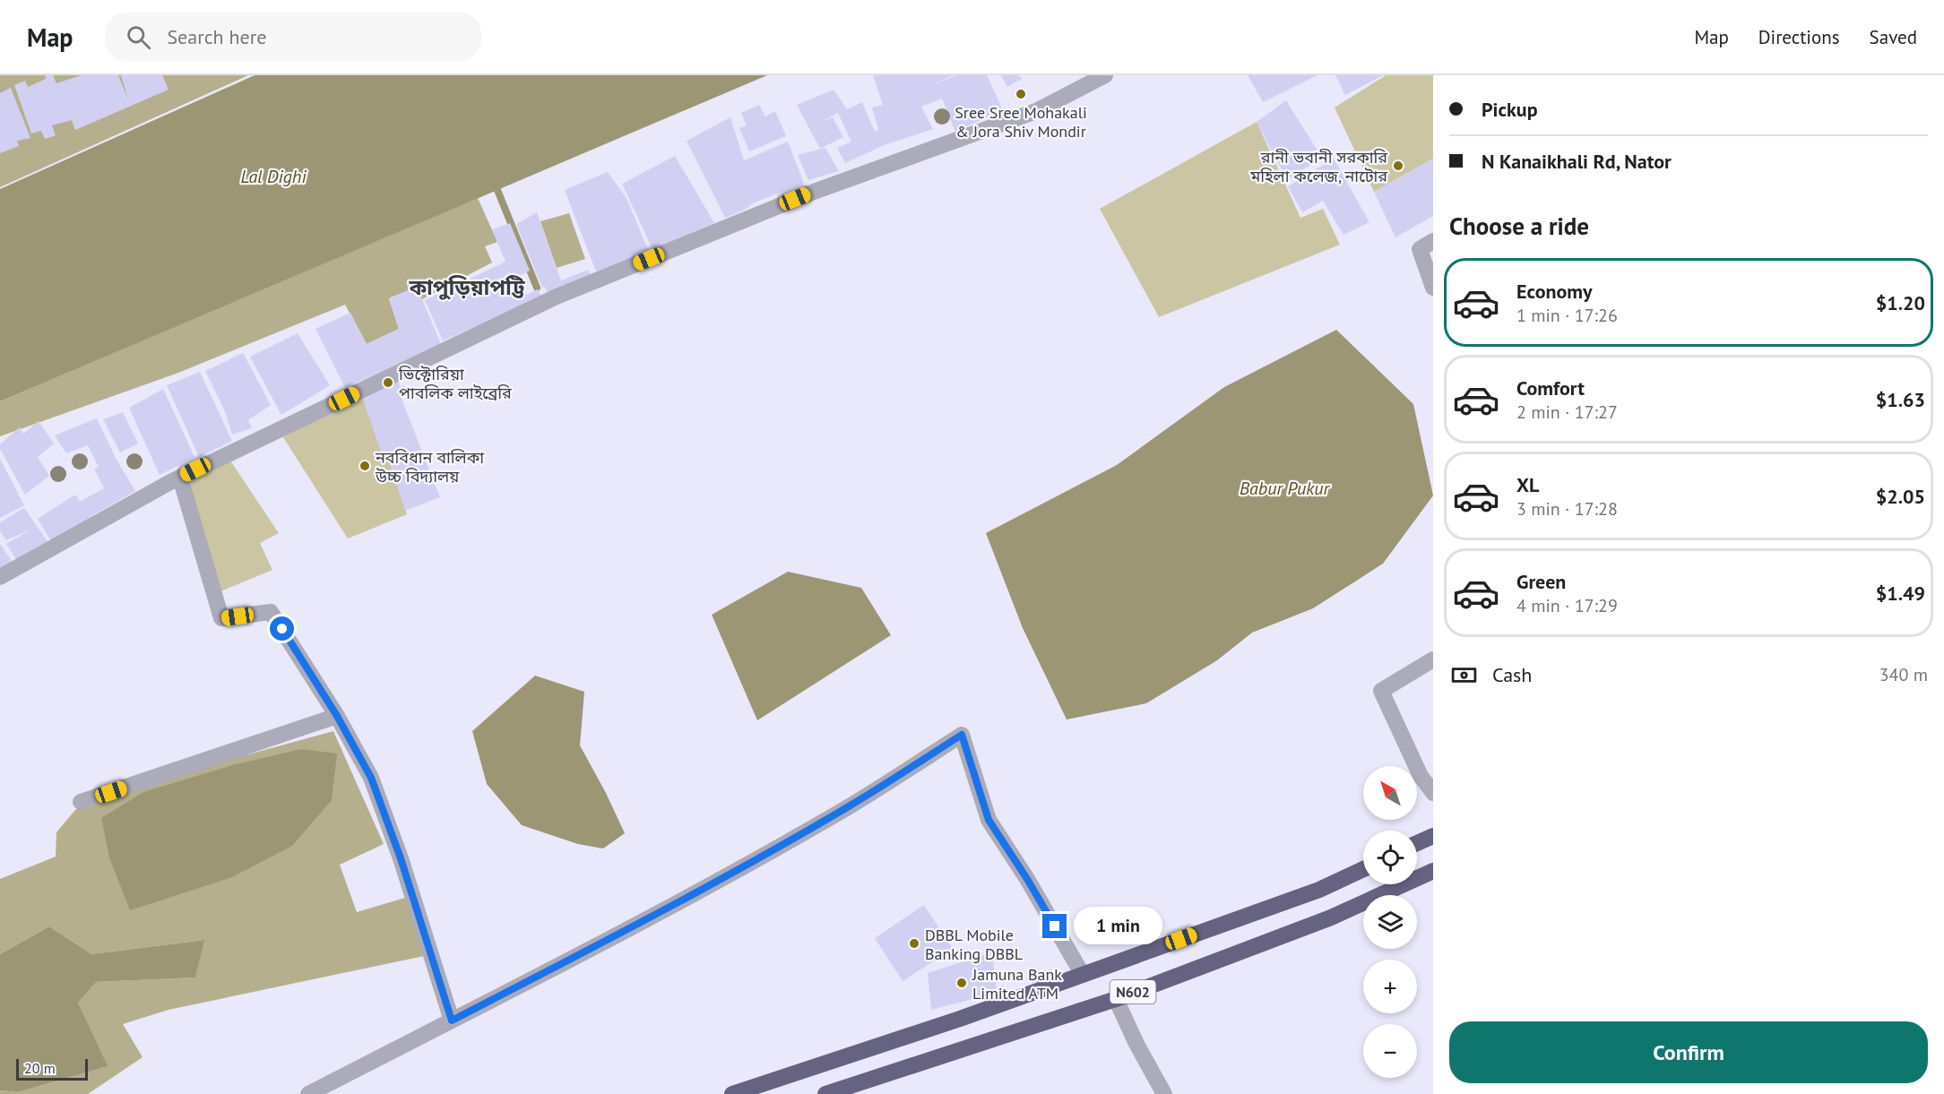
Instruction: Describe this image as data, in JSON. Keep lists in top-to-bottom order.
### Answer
{
  "streets": {
    "highway": ["N602"]
  },
  "districts": ["কাপুড়িয়াপট্টি"],
  "water": ["Lal Dighi", "Babur Pukur"],
  "places": [
    "Sree Sree Mohakali & Jora Shiv Mondir",
    "রানী ভবানী সরকারি মহিলা কলেজ, নাটোর",
    "ভিক্টোরিয়া পাবলিক লাইব্রেরি",
    "নববিধান বালিকা উচ্চ বিদ্যালয়",
    "DBBL Mobile Banking DBBL",
    "Jamuna Bank Limited ATM"
  ],
  "scale_bar": "20 m",
  "north": "top left",
  "page": {
    "header": "Map",
    "search": "Search here",
    "nav": ["Map", "Directions", "Saved"],
    "banner": ["Pickup", "N Kanaikhali Rd, Nator"],
    "heading": "Choose a ride",
    "list": [
      {
        "name": "Economy",
        "note": "1 min · 17:26",
        "value": "$1.20"
      },
      {
        "name": "Comfort",
        "note": "2 min · 17:27",
        "value": "$1.63"
      },
      {
        "name": "XL",
        "note": "3 min · 17:28",
        "value": "$2.05"
      },
      {
        "name": "Green",
        "note": "4 min · 17:29",
        "value": "$1.49"
      }
    ],
    "pay": ["Cash", "340 m"],
    "map_buttons": ["+", "−"],
    "bubble": "1 min",
    "buttons": "Confirm",
    "scale": "20 m"
  }
}
